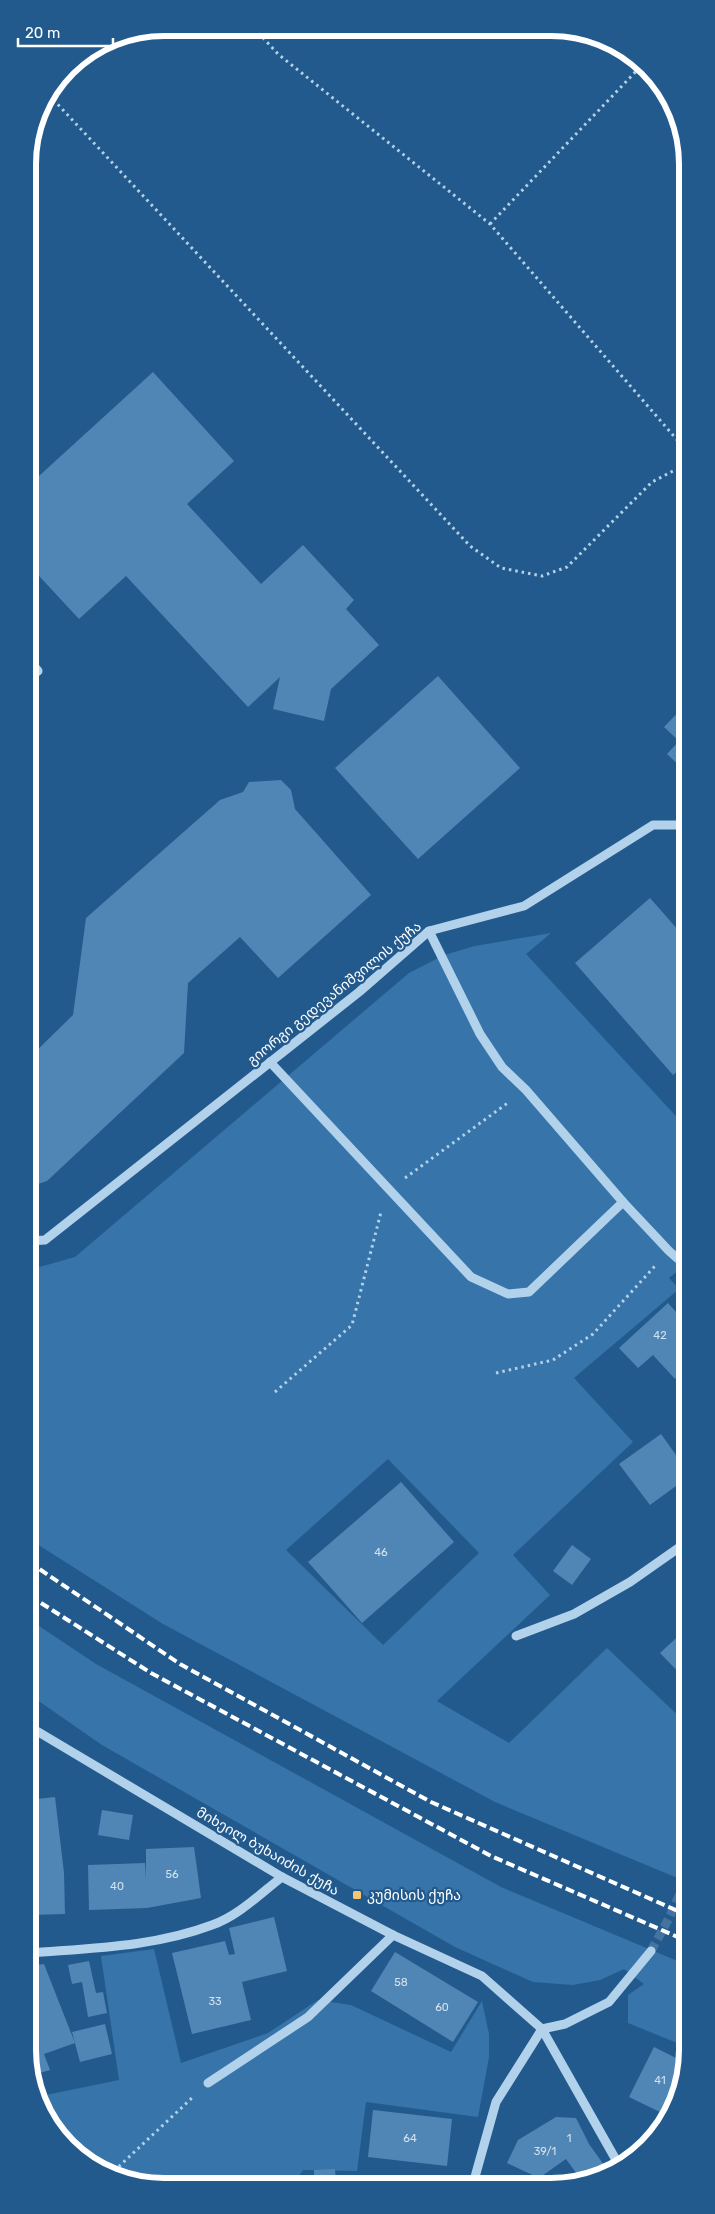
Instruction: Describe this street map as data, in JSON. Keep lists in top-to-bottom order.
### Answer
{
  "streets": {
    "street": ["გიორგი გედევანიშვილის ქუჩა", "მიხეილ ბუხაიძის ქუჩა"]
  },
  "places": {
    "transit": ["კუმისის ქუჩა"]
  },
  "house_numbers": [
    "42",
    "46",
    "56",
    "40",
    "58",
    "33",
    "60",
    "41",
    "64",
    "1",
    "39/1"
  ],
  "scale_bar": "20 m"
}
